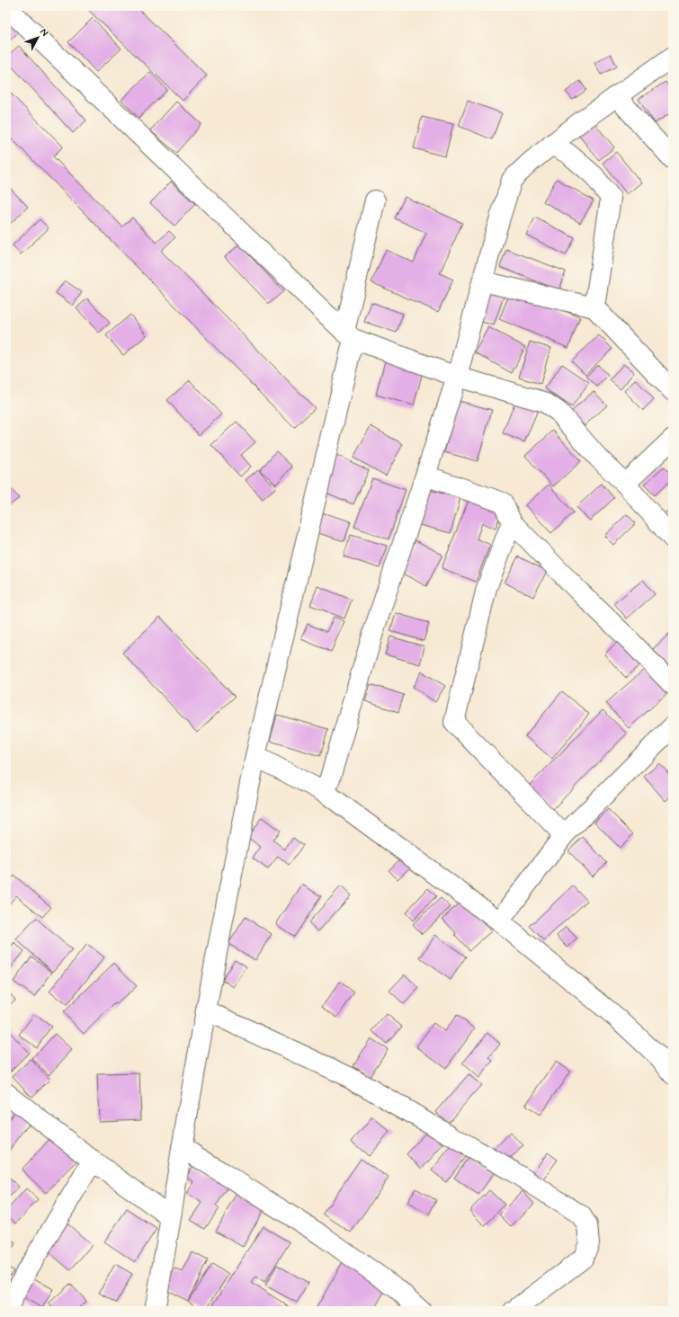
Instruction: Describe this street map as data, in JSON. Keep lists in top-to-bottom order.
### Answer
{
  "north": "top right"
}
